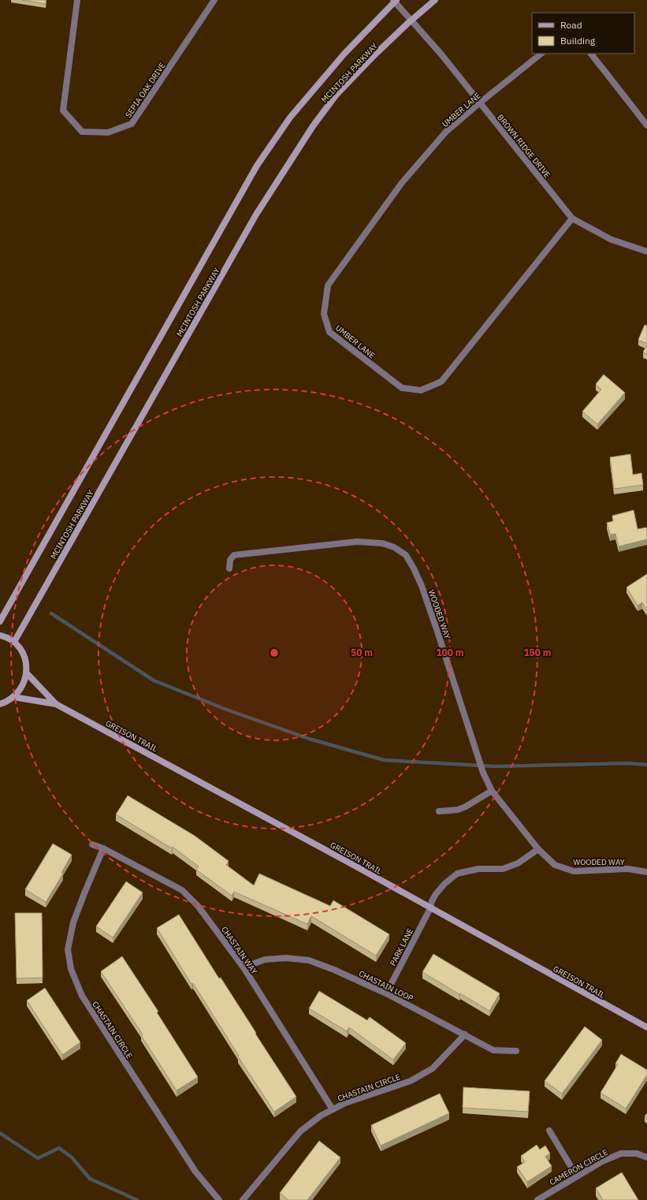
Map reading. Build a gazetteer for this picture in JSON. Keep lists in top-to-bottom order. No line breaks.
{"streets":{"street":["MCINTOSH PARKWAY","SEPIA OAK DRIVE","UMBER LANE","BROWN RIDGE DRIVE","WOODED WAY","GREISON TRAIL","PARK LANE","CHASTAIN WAY","CHASTAIN LOOP","CHASTAIN CIRCLE","CAMERON CIRCLE"]},"crossings":[["MCINTOSH PARKWAY","BROWN RIDGE DRIVE"],["UMBER LANE","BROWN RIDGE DRIVE"],["GREISON TRAIL","PARK LANE"],["PARK LANE","CHASTAIN LOOP"],["CHASTAIN WAY","CHASTAIN LOOP"],["CHASTAIN WAY","CHASTAIN CIRCLE"],["CHASTAIN LOOP","CHASTAIN CIRCLE"]],"legend":["Road","Building"],"rings":["50 m","100 m","150 m"]}
